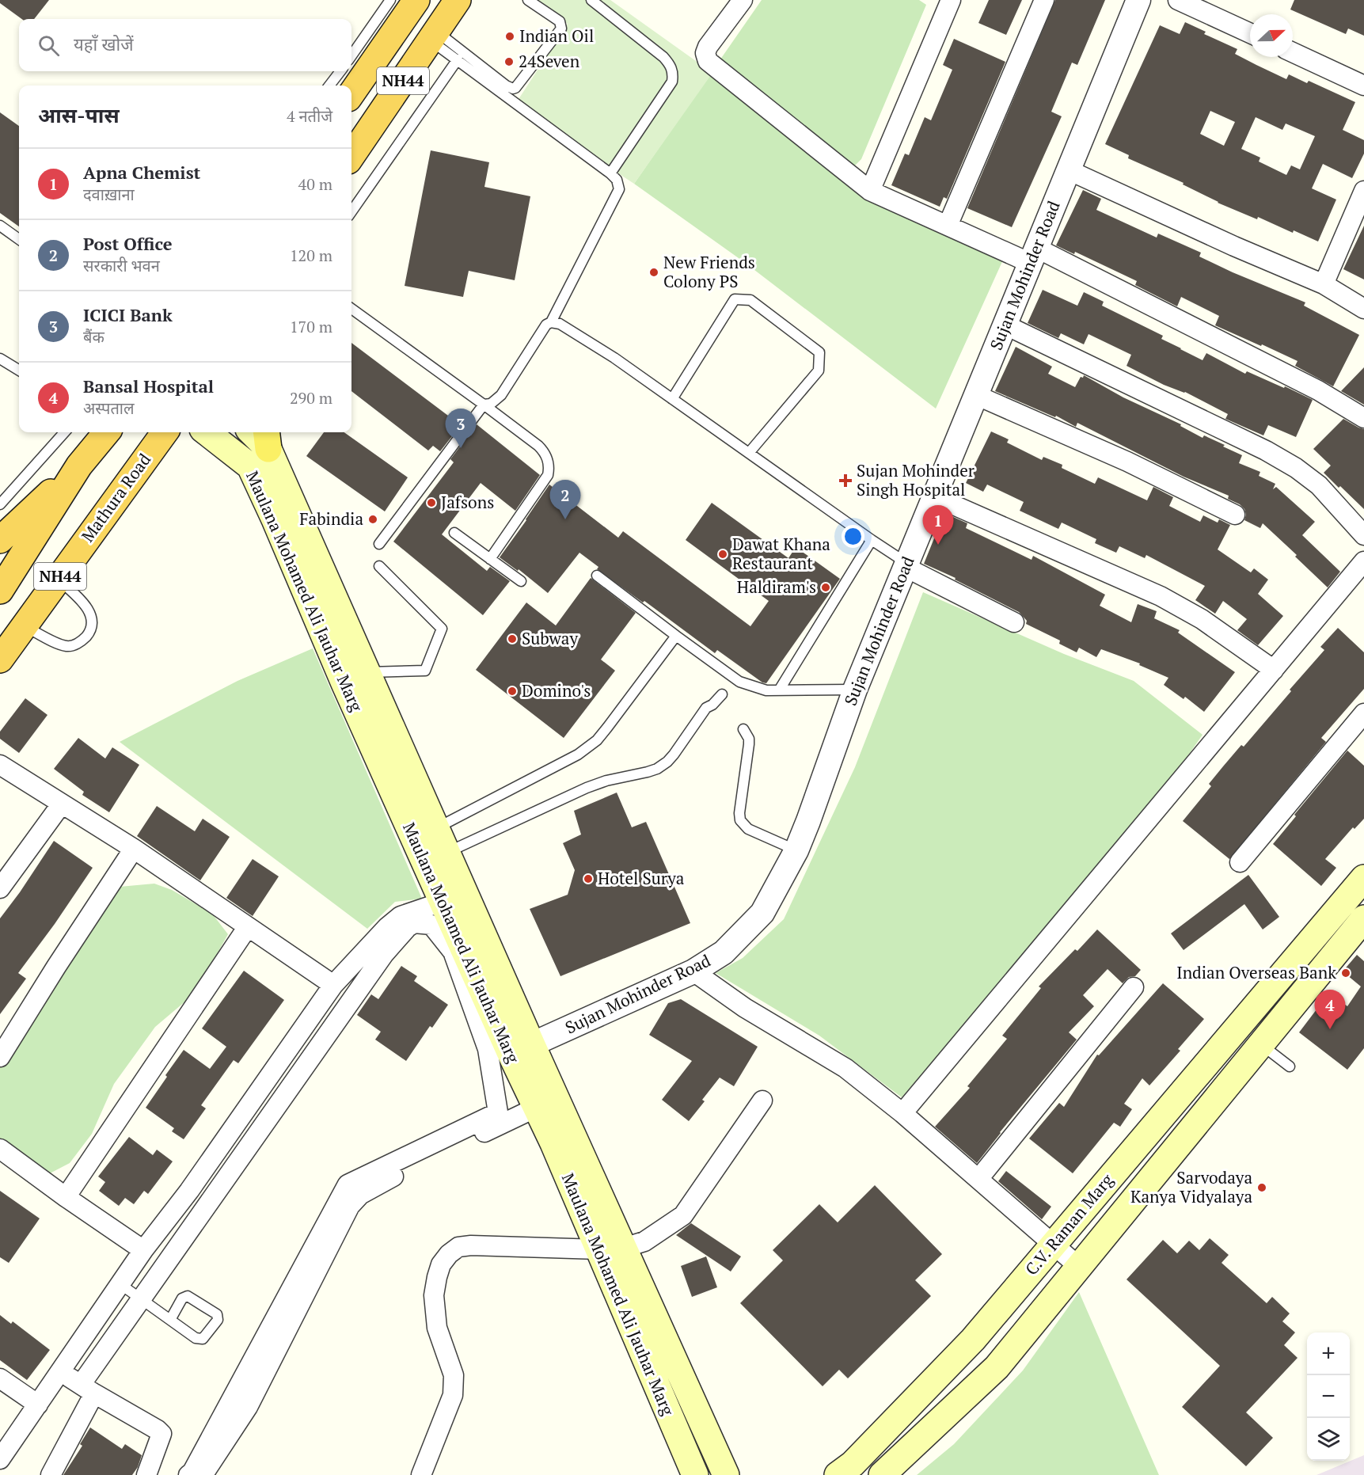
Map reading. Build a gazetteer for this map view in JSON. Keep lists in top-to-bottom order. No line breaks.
{"streets":{"highway":["NH44","Mathura Road"],"main road":["Maulana Mohamed Ali Jauhar Marg","C.V. Raman Marg"],"street":["Sujan Mohinder Road"]},"crossings":[["Sujan Mohinder Road","Maulana Mohamed Ali Jauhar Marg"]],"places":{"other":["Indian Oil","24Seven","New Friends Colony PS","Jafsons","Fabindia","Dawat Khana Restaurant","Haldiram's","Subway","Domino's","Hotel Surya","Indian Overseas Bank","Sarvodaya Kanya Vidyalaya"],"health":["Sujan Mohinder Singh Hospital"]},"north":"right","page":{"search":"यहाँ खोजें","heading":["आस-पास","4 नतीजे"],"list":[{"mark":"1","name":"Apna Chemist","note":"दवाख़ाना","value":"40 m"},{"mark":"2","name":"Post Office","note":"सरकारी भवन","value":"120 m"},{"mark":"3","name":"ICICI Bank","note":"बैंक","value":"170 m"},{"mark":"4","name":"Bansal Hospital","note":"अस्पताल","value":"290 m"}],"pins":["3","2","1","4"],"map_buttons":["+","−"]}}
